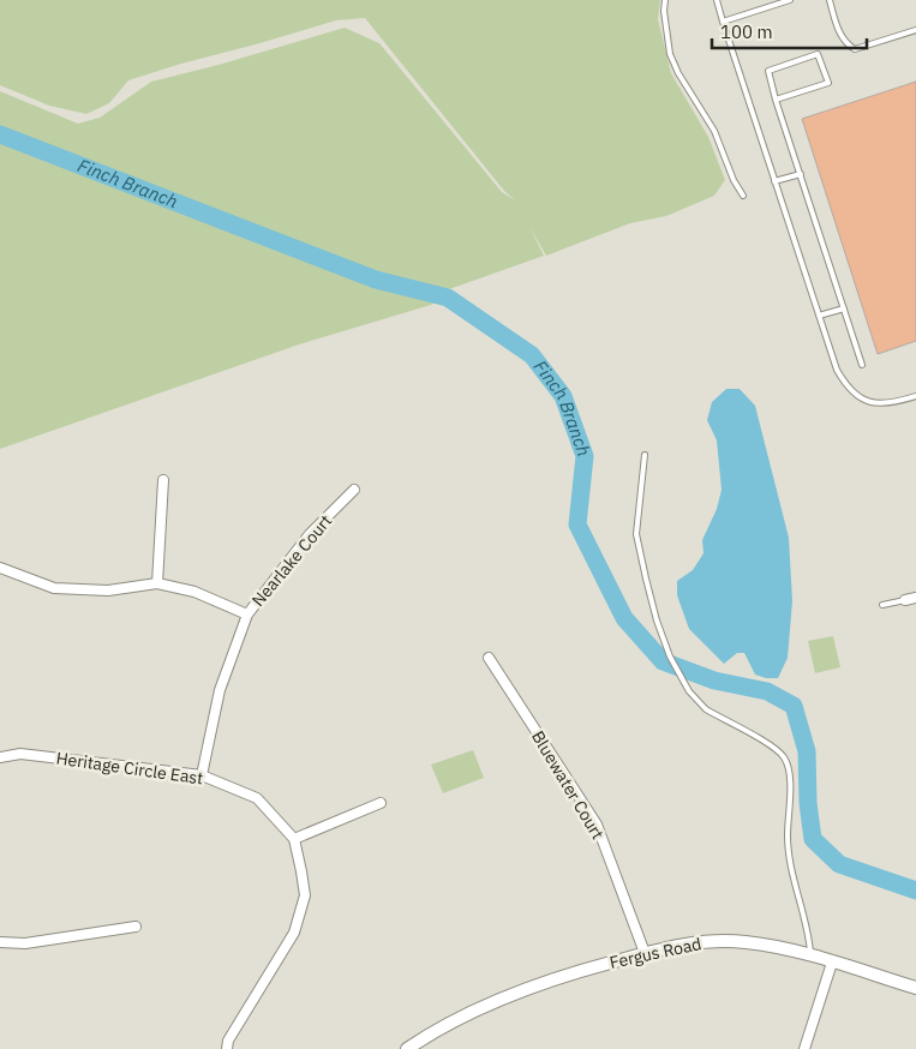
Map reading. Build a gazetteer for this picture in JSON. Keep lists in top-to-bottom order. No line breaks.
{"streets":{"street":["Nearlake Court","Heritage Circle East","Bluewater Court","Fergus Road"]},"crossings":[["Nearlake Court","Heritage Circle East"],["Bluewater Court","Fergus Road"]],"water":["Finch Branch"],"scale_bar":"100 m"}
